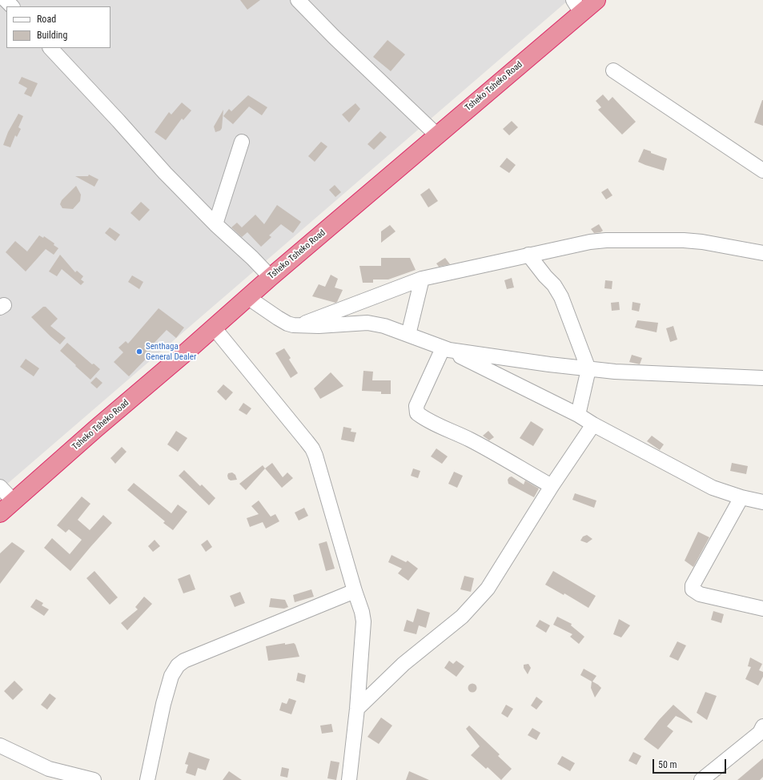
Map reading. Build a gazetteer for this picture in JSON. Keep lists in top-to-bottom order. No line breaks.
{"streets":{"highway":["Tsheko Tsheko Road"]},"places":["Senthaga General Dealer"],"legend":["Road","Building"],"scale_bar":"50 m"}
